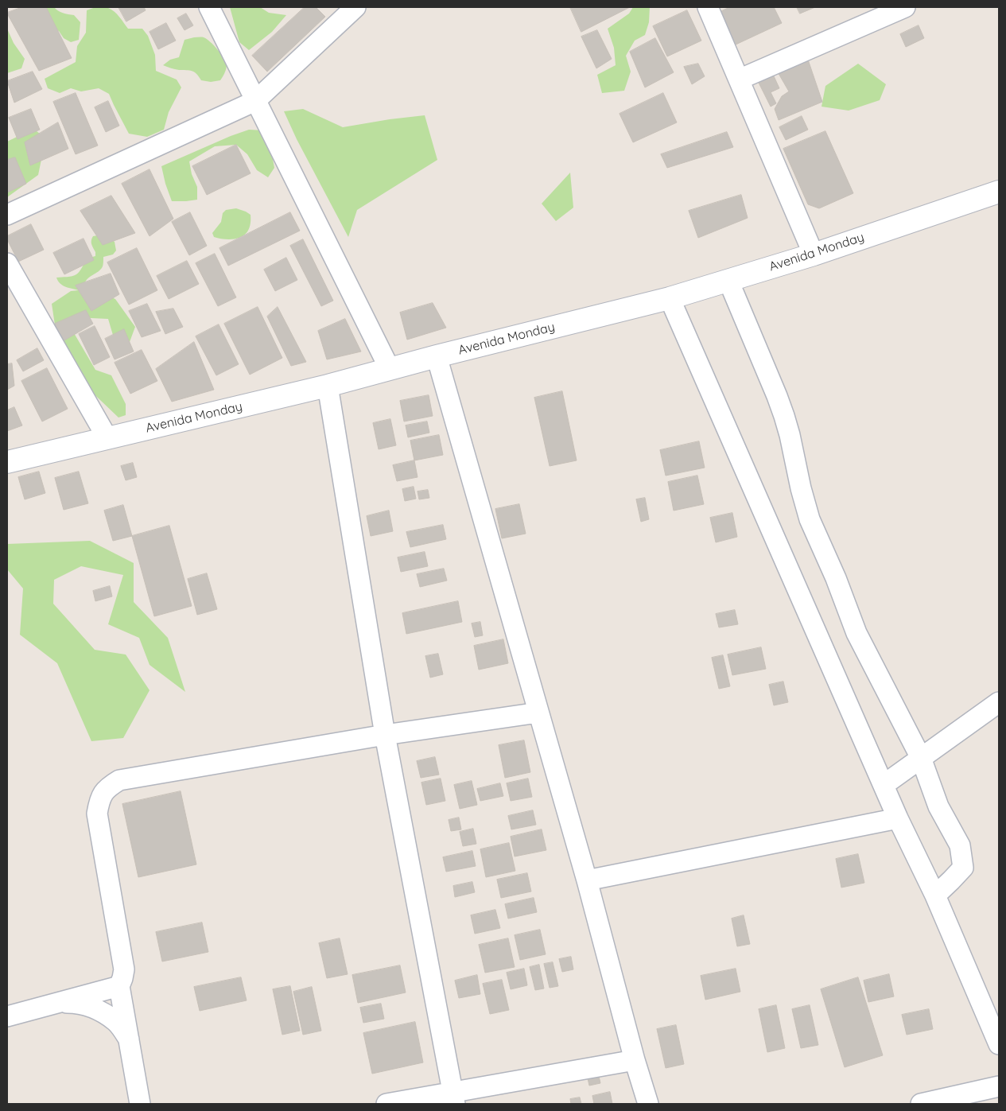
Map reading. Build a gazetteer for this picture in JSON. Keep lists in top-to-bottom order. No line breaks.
{"streets":{"main road":["Avenida Monday"]}}
